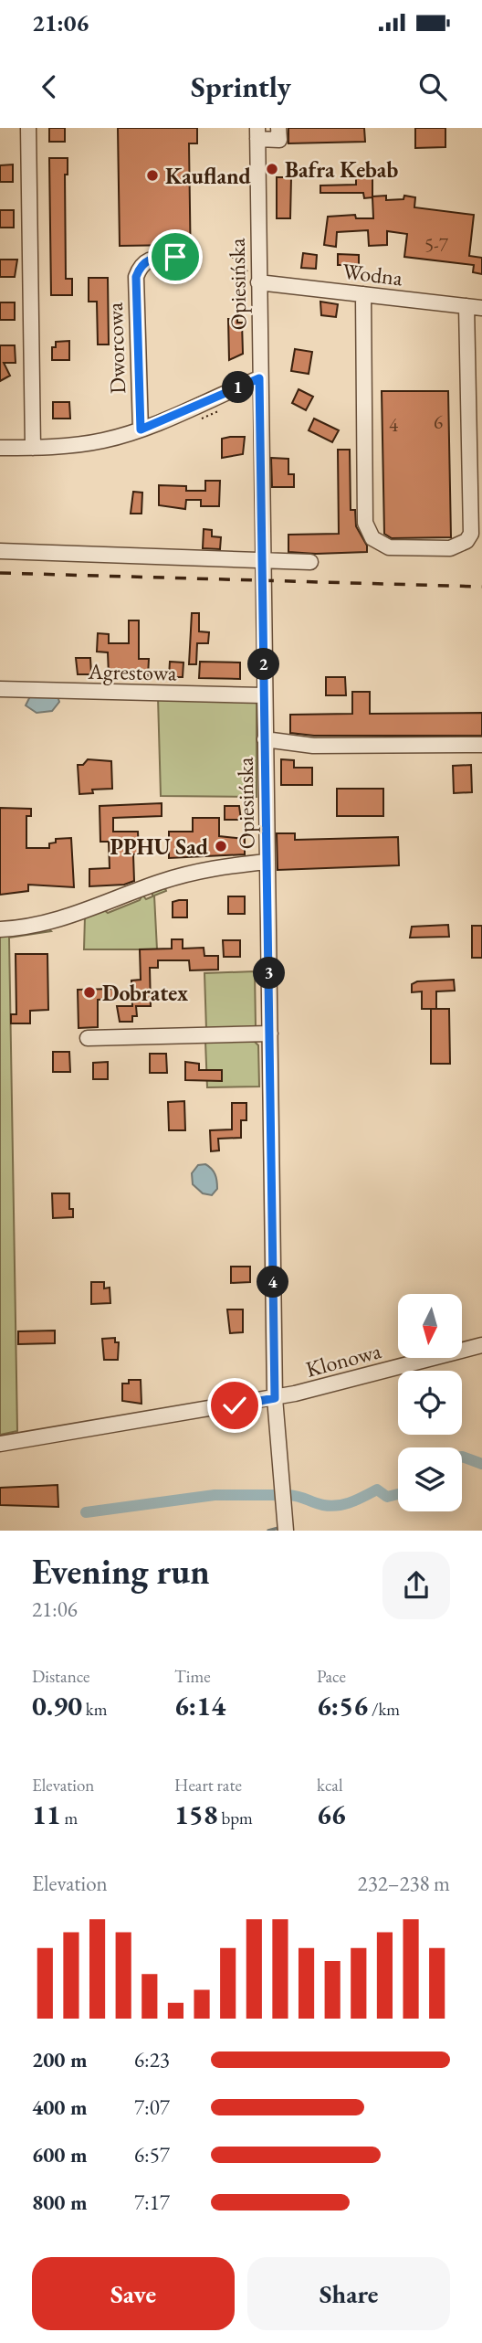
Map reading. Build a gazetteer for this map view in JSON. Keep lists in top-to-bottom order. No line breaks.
{"streets":{"street":["Wodna","Opiesińska","Dworcowa","Agrestowa","Klonowa"]},"crossings":[["Wodna","Opiesińska"],["Opiesińska","Agrestowa"],["Opiesińska","Klonowa"]],"places":["Bafra Kebab","Kaufland","PPHU Sad","Dobratex"],"house_numbers":["5-7","6","4"],"north":"bottom","page":{"status":"21:06","header":"Sprintly","pins":["1","2","3","4"],"heading":["Evening run","21:06"],"stats":[["Distance","0.90 km"],["Time","6:14"],["Pace","6:56 /km"],["Elevation","11 m"],["Heart rate","158 bpm"],["kcal","66"]],"chart":["Elevation","232–238 m"],"list":[{"name":"200 m","note":"6:23"},{"name":"400 m","note":"7:07"},{"name":"600 m","note":"6:57"},{"name":"800 m","note":"7:17"}],"buttons":["Save","Share"]}}
